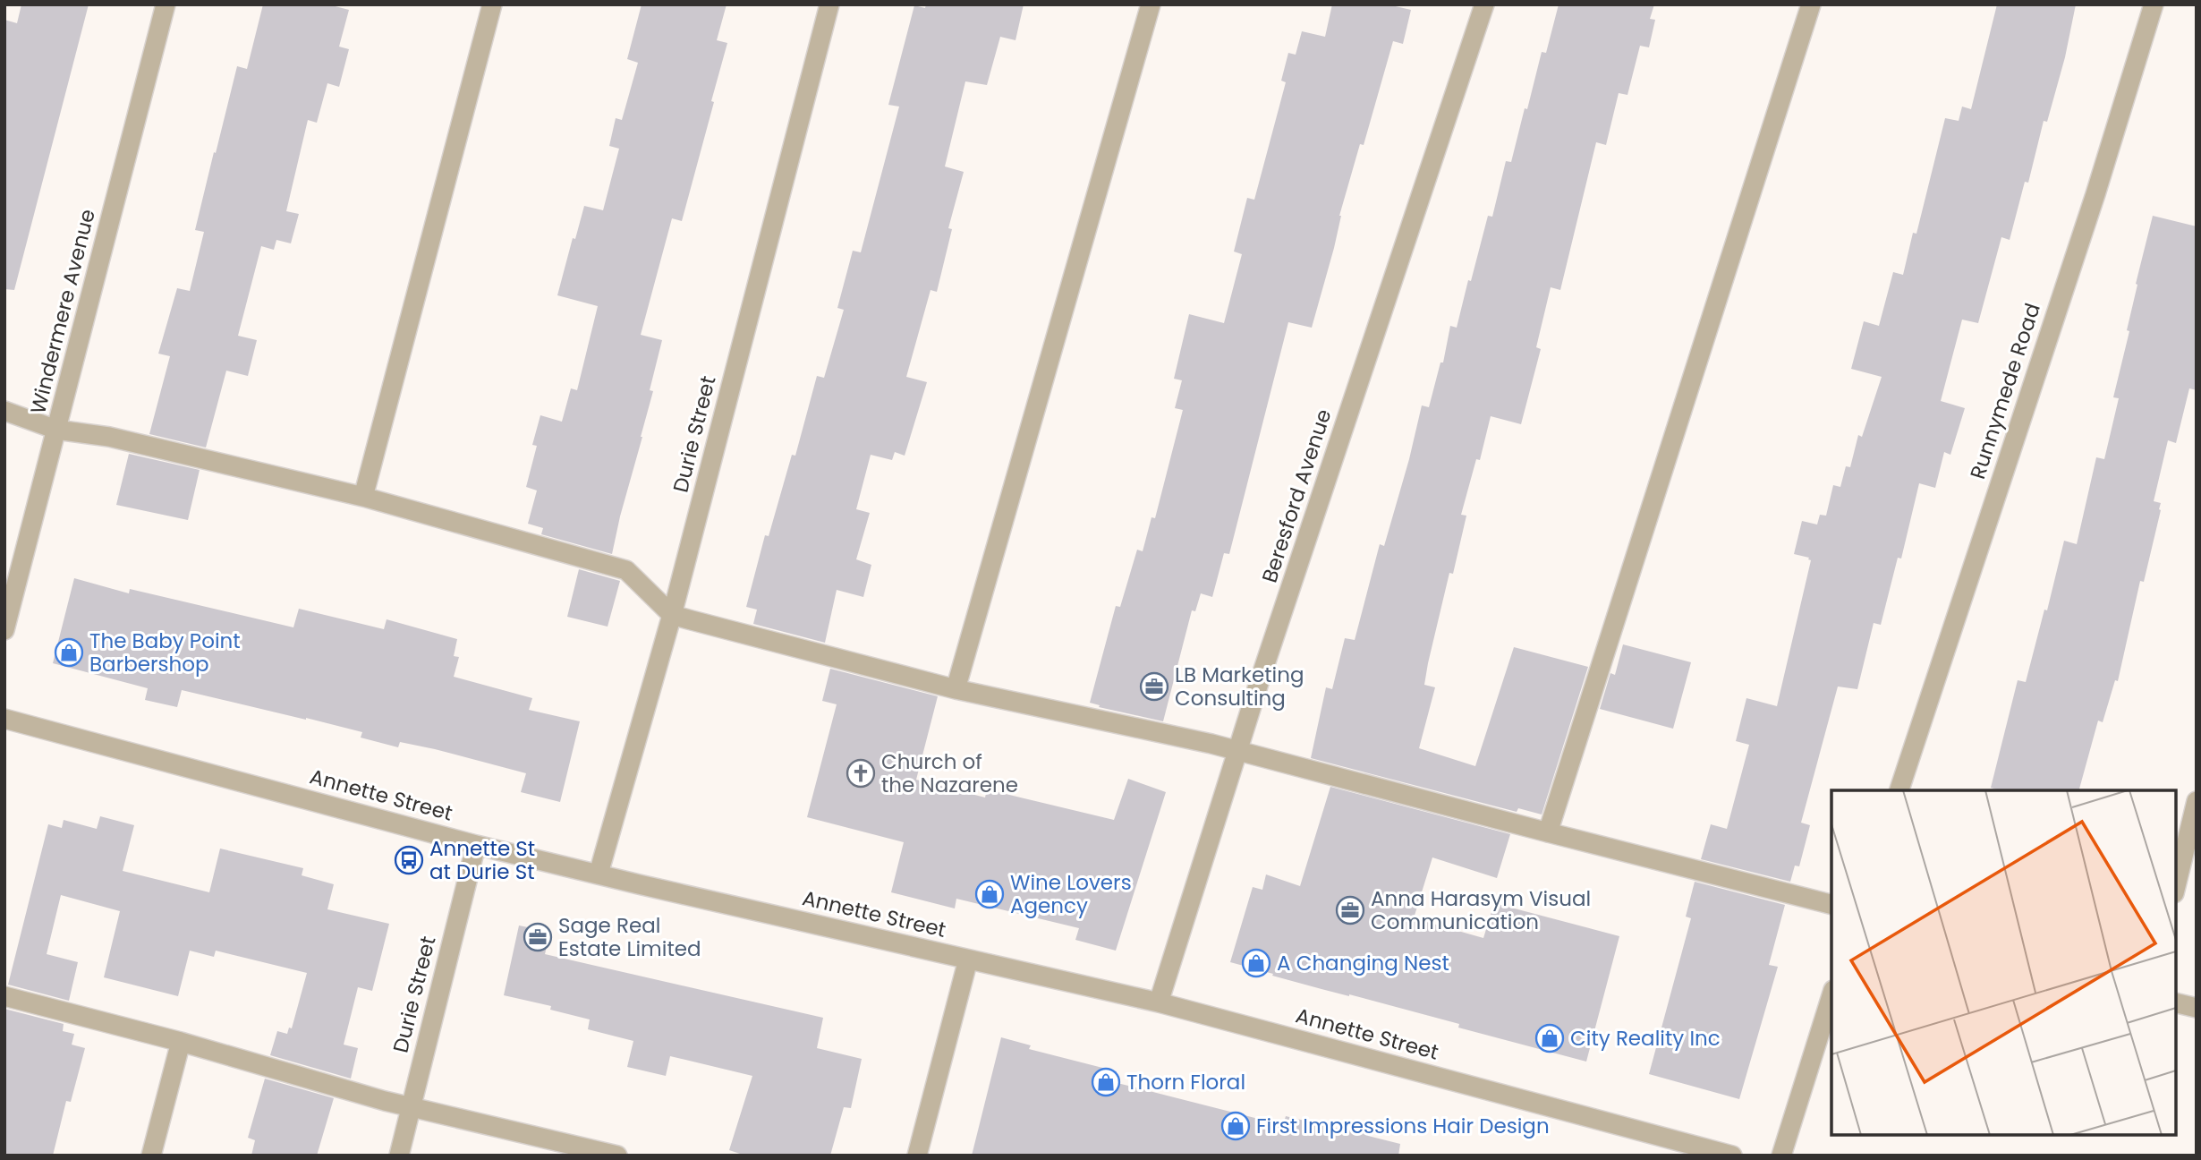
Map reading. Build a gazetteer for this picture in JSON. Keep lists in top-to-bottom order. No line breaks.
{"streets":{"street":["Windermere Avenue","Runnymede Road","Durie Street","Beresford Avenue","Annette Street"]},"crossings":[["Durie Street","Annette Street"],["Beresford Avenue","Annette Street"]],"places":{"shop":["The Baby Point Barbershop","Wine Lovers Agency","A Changing Nest","City Reality Inc","Thorn Floral","First Impressions Hair Design"],"office":["LB Marketing Consulting","Anna Harasym Visual Communication","Sage Real Estate Limited"],"church":["Church of the Nazarene"],"bus stop":["Annette St at Durie St"]}}
